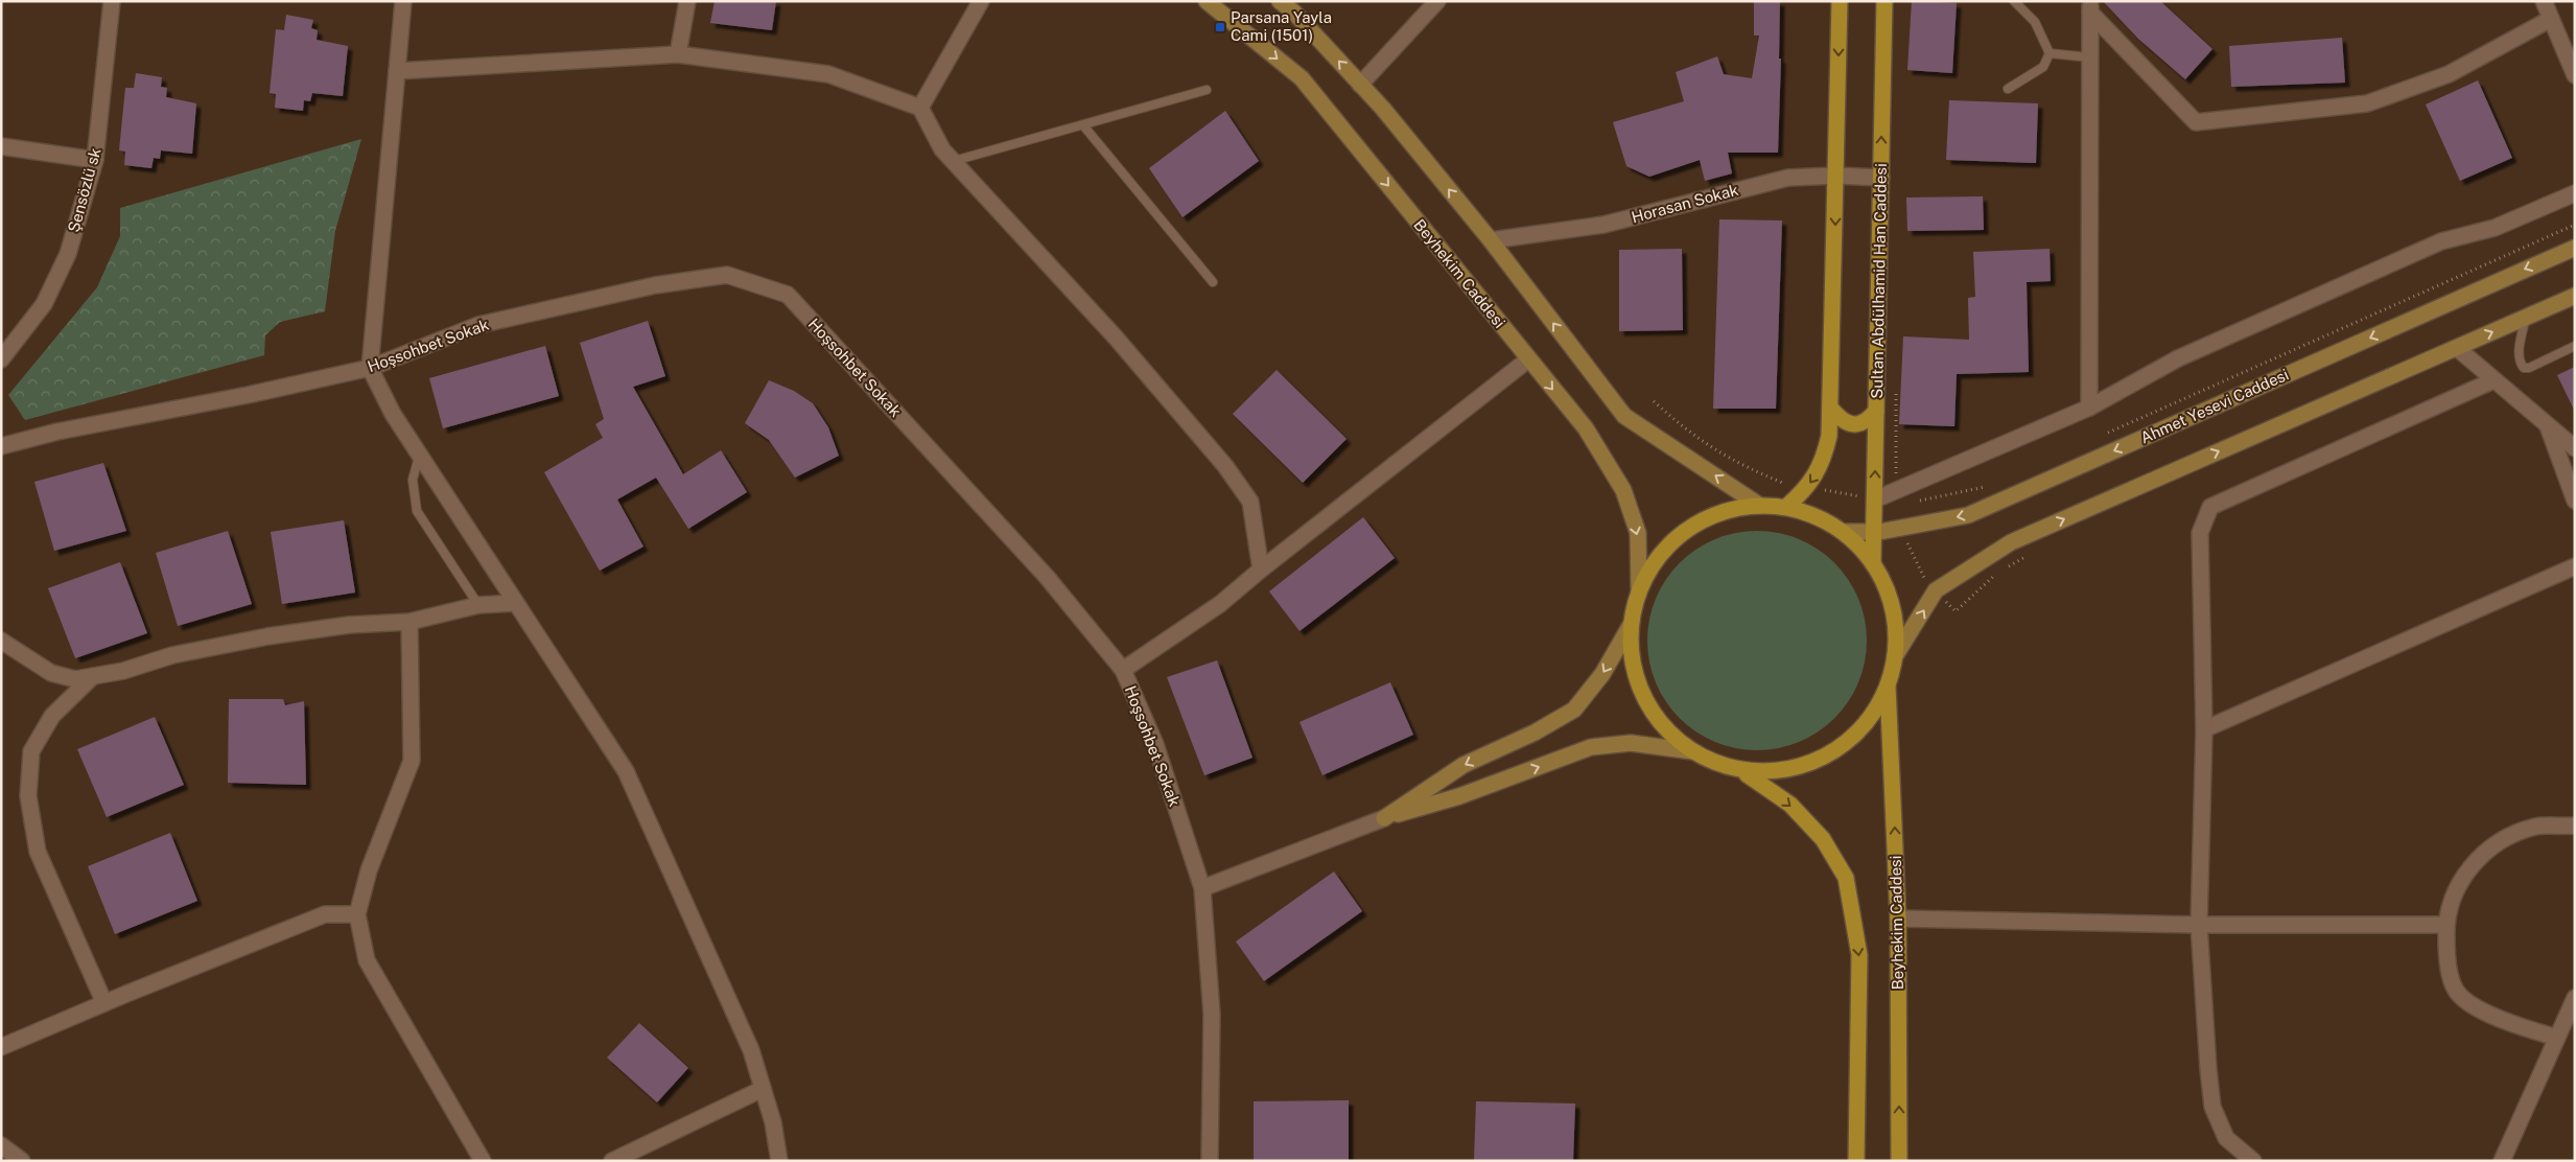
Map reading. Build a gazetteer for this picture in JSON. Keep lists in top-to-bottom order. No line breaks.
{"streets":{"main road":["Beyhekim Caddesi","Sultan Abdülhamid Han Caddesi","Ahmet Yesevi Caddesi"],"street":["Şensözlü sk","Horasan Sokak","Hoşsohbet Sokak"]},"crossings":[["Horasan Sokak","Sultan Abdülhamid Han Caddesi"],["Sultan Abdülhamid Han Caddesi","Ahmet Yesevi Caddesi"]],"places":{"transit":["Parsana Yayla Cami (1501)"]}}
